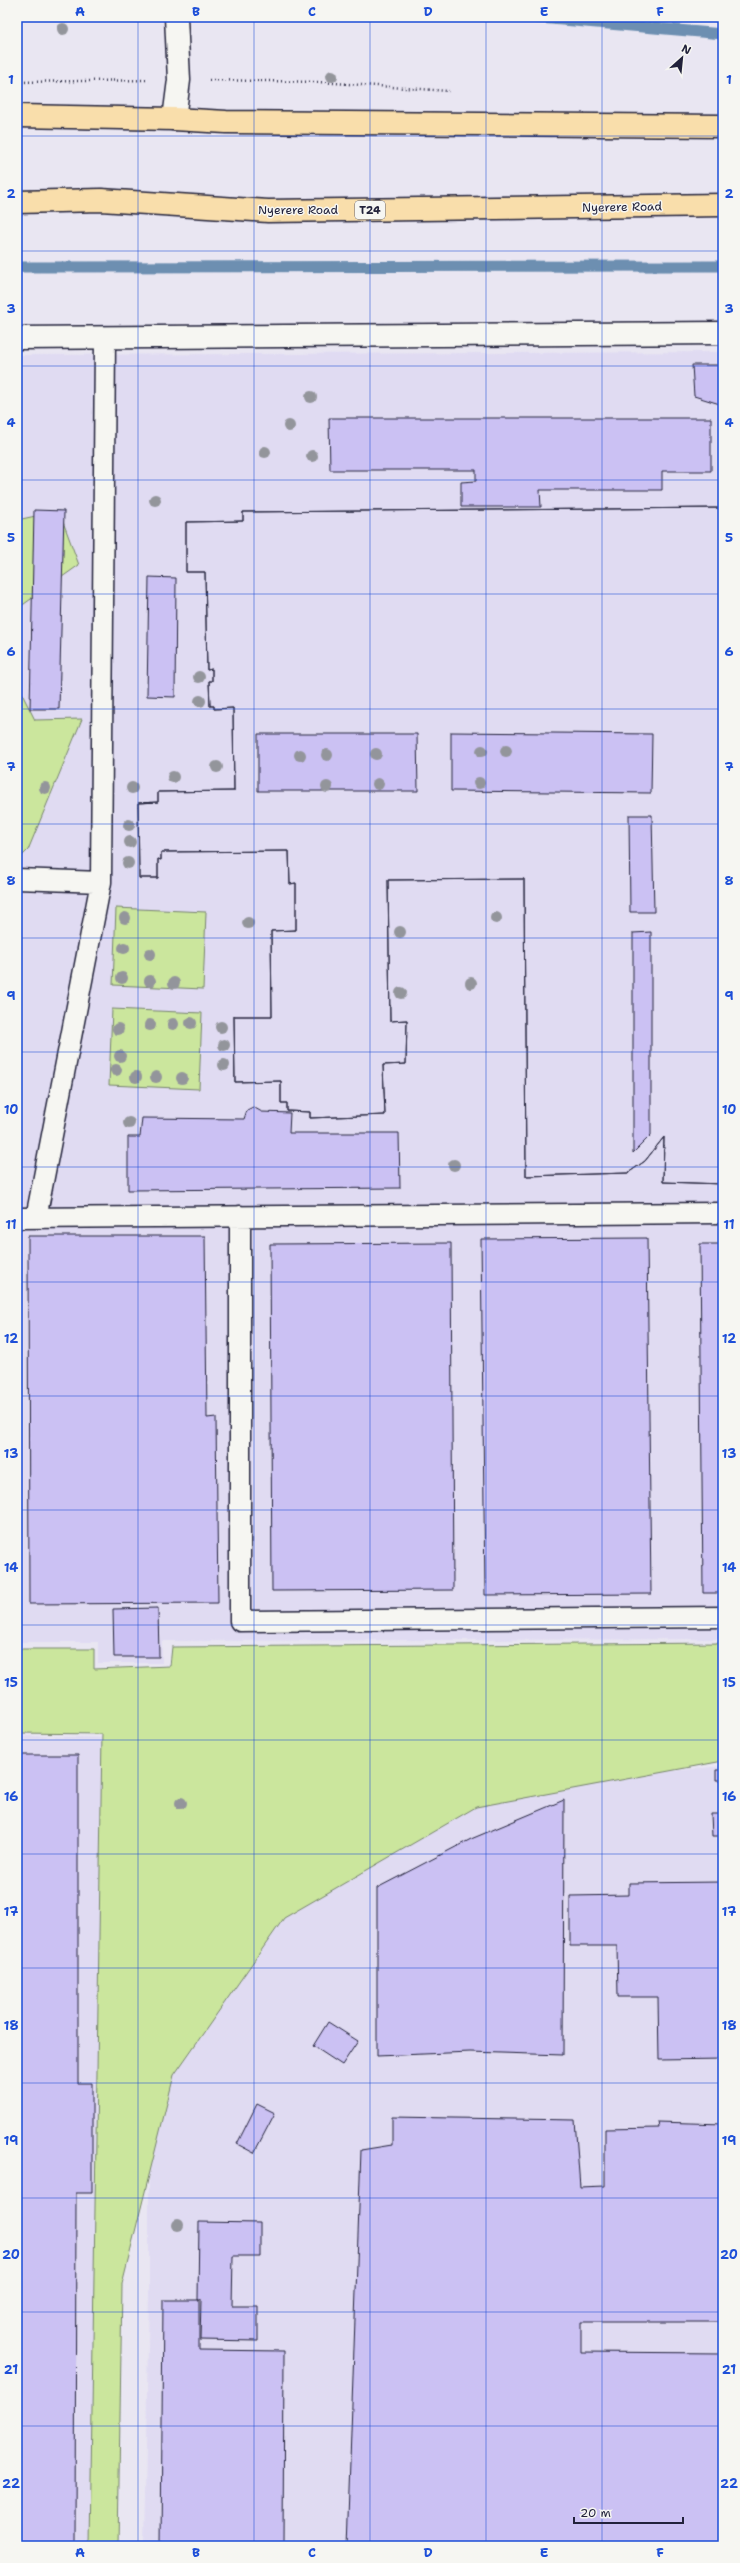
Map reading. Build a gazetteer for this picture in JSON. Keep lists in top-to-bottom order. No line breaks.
{"streets":{"highway":["Nyerere Road","T24"]},"scale_bar":"20 m","north":"top right","grid":{"columns":["A","B","C","D","E","F"],"rows":["1","2","3","4","5","6","7","8","9","10","11","12","13","14","15","16","17","18","19","20","21","22"]}}
